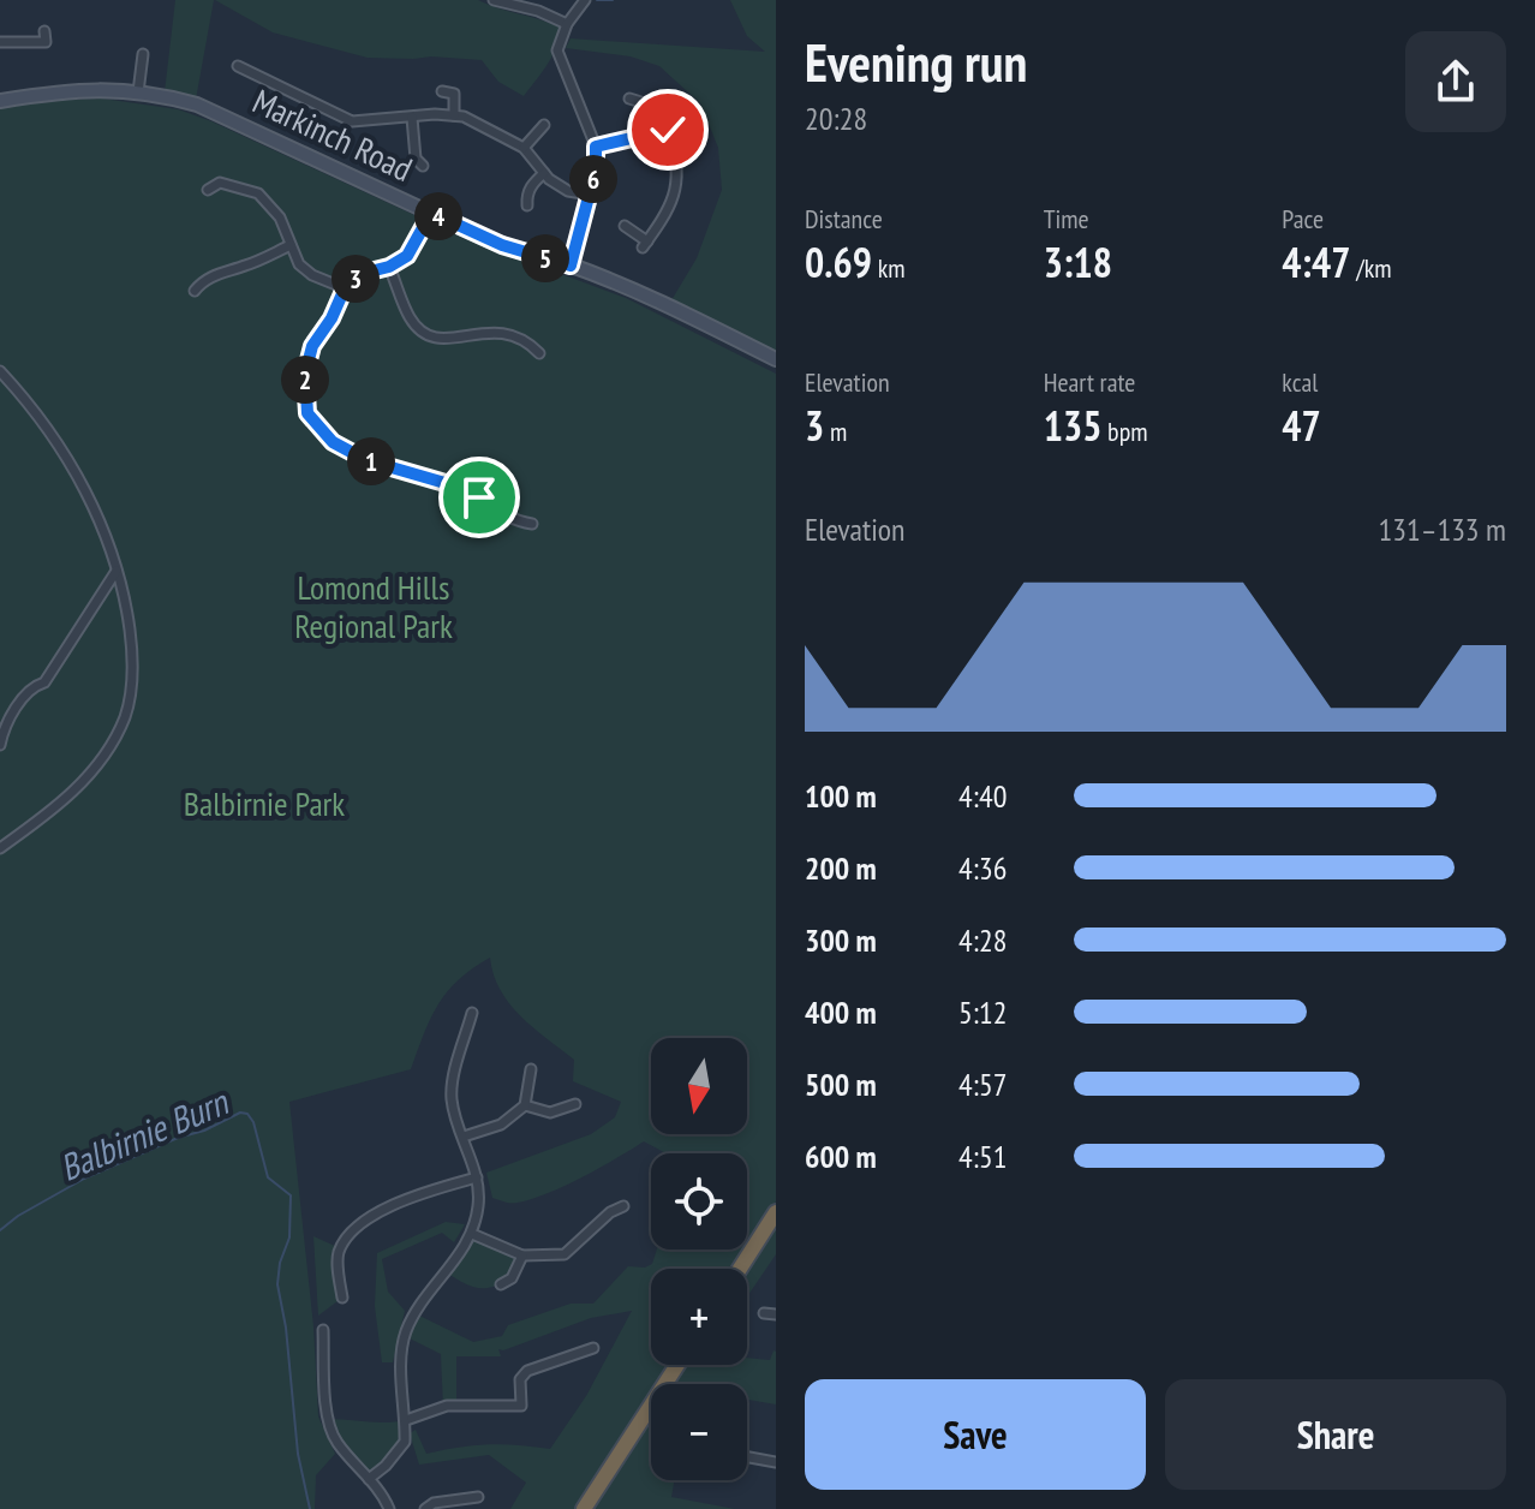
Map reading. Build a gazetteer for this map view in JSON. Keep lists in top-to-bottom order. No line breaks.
{"streets":{"main road":["Markinch Road"]},"water":["Balbirnie Burn"],"parks":["Lomond Hills Regional Park","Balbirnie Park"],"north":"bottom","page":{"heading":["Evening run","20:28"],"pins":["6","4","5","3","2","1"],"stats":[["Distance","0.69 km"],["Time","3:18"],["Pace","4:47 /km"],["Elevation","3 m"],["Heart rate","135 bpm"],["kcal","47"]],"chart":["Elevation","131–133 m"],"list":[{"name":"100 m","note":"4:40"},{"name":"200 m","note":"4:36"},{"name":"300 m","note":"4:28"},{"name":"400 m","note":"5:12"},{"name":"500 m","note":"4:57"},{"name":"600 m","note":"4:51"}],"map_buttons":["+","−"],"buttons":["Save","Share"]}}
